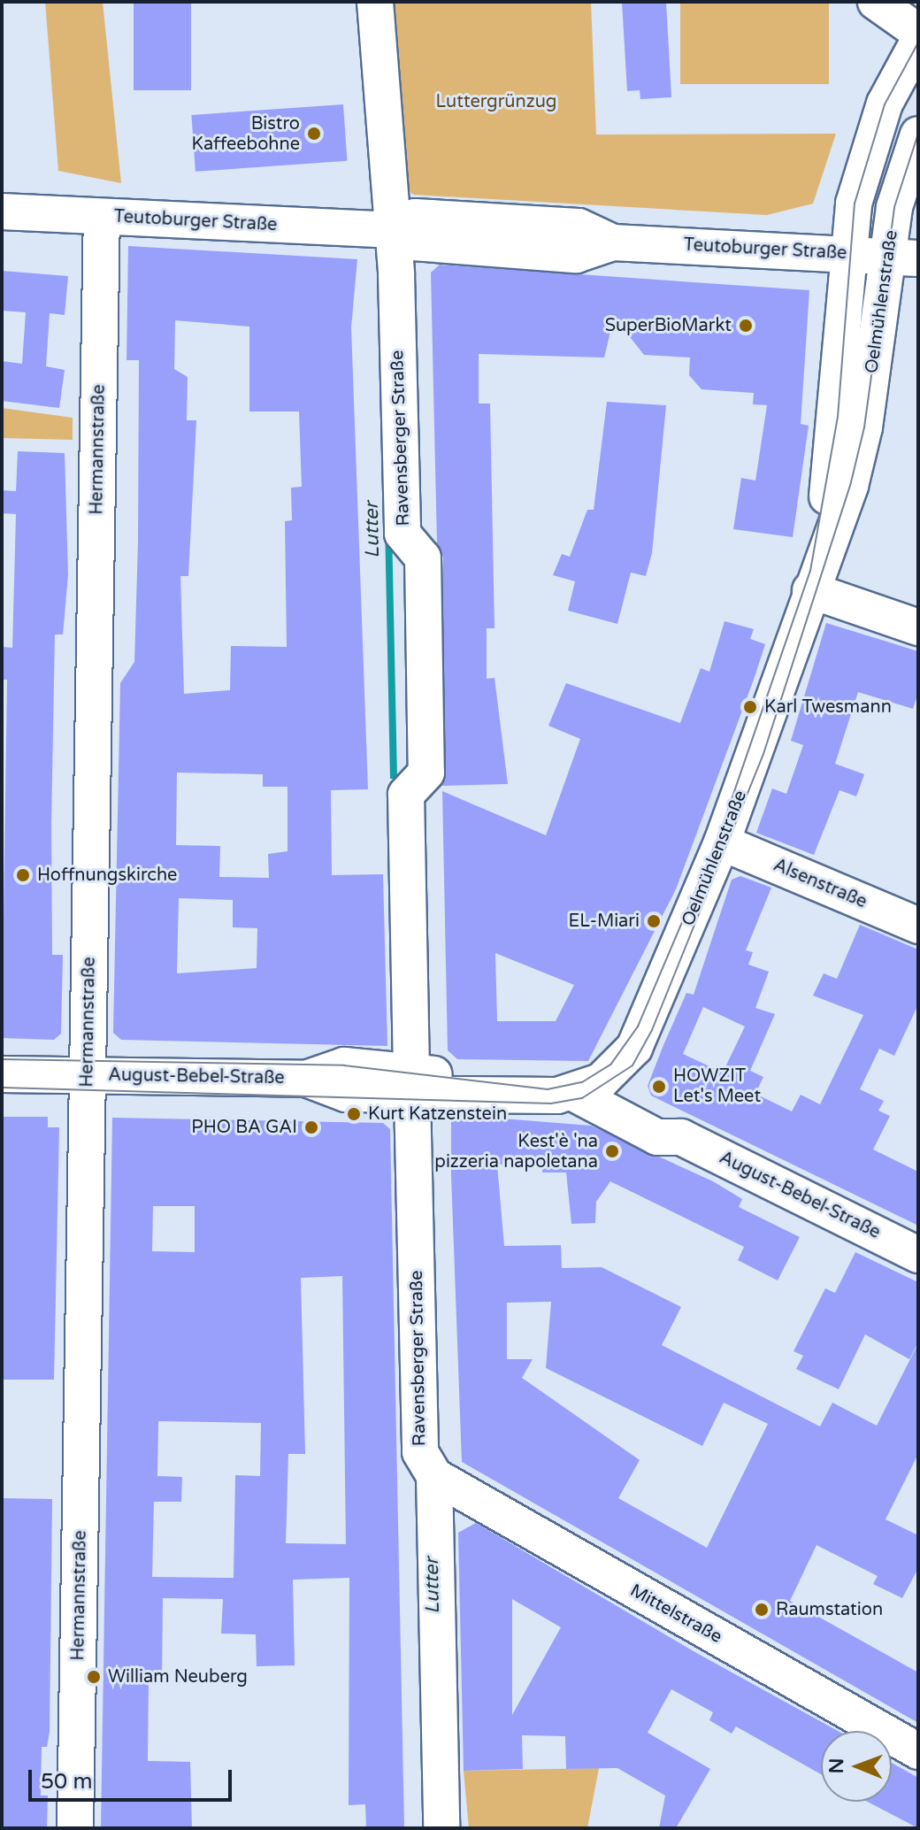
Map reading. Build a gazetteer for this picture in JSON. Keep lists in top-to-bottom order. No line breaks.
{"streets":{"street":["Teutoburger Straße","Oelmühlenstraße","Ravensberger Straße","Hermannstraße","Alsenstraße","August-Bebel-Straße","Mittelstraße"]},"crossings":[["Teutoburger Straße","Oelmühlenstraße"],["Teutoburger Straße","Ravensberger Straße"],["Teutoburger Straße","Hermannstraße"],["Oelmühlenstraße","Alsenstraße"],["Oelmühlenstraße","August-Bebel-Straße"],["Ravensberger Straße","August-Bebel-Straße"],["Ravensberger Straße","Mittelstraße"],["Hermannstraße","August-Bebel-Straße"]],"water":["Lutter"],"parks":["Luttergrünzug"],"places":["Bistro Kaffeebohne","SuperBioMarkt","Karl Twesmann","Hoffnungskirche","EL-Miari","HOWZIT Let's Meet","Kurt Katzenstein","PHO BA GAI","Kest'è 'na pizzeria napoletana","Raumstation","William Neuberg"],"scale_bar":"50 m","north":"left"}
